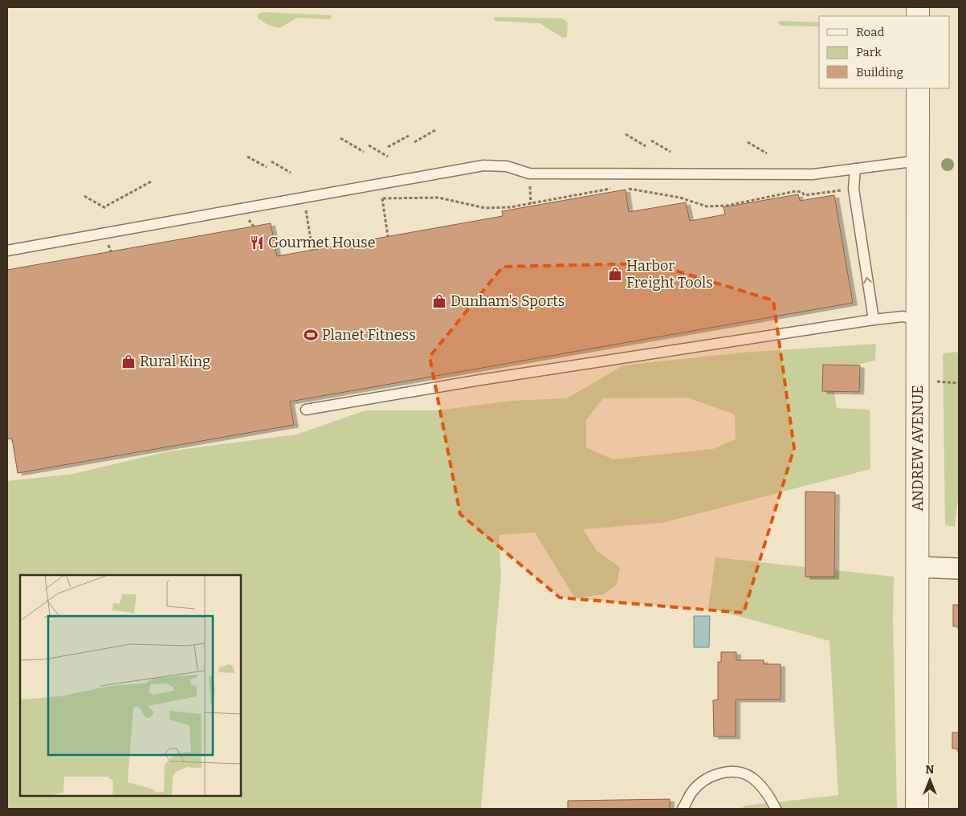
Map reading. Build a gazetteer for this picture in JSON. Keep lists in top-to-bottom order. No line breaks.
{"streets":{"street":["ANDREW AVENUE"]},"places":{"restaurant":["Gourmet House"],"shop":["Harbor Freight Tools","Dunham's Sports","Rural King"],"sports":["Planet Fitness"]},"legend":["Road","Park","Building"],"north":"top"}
